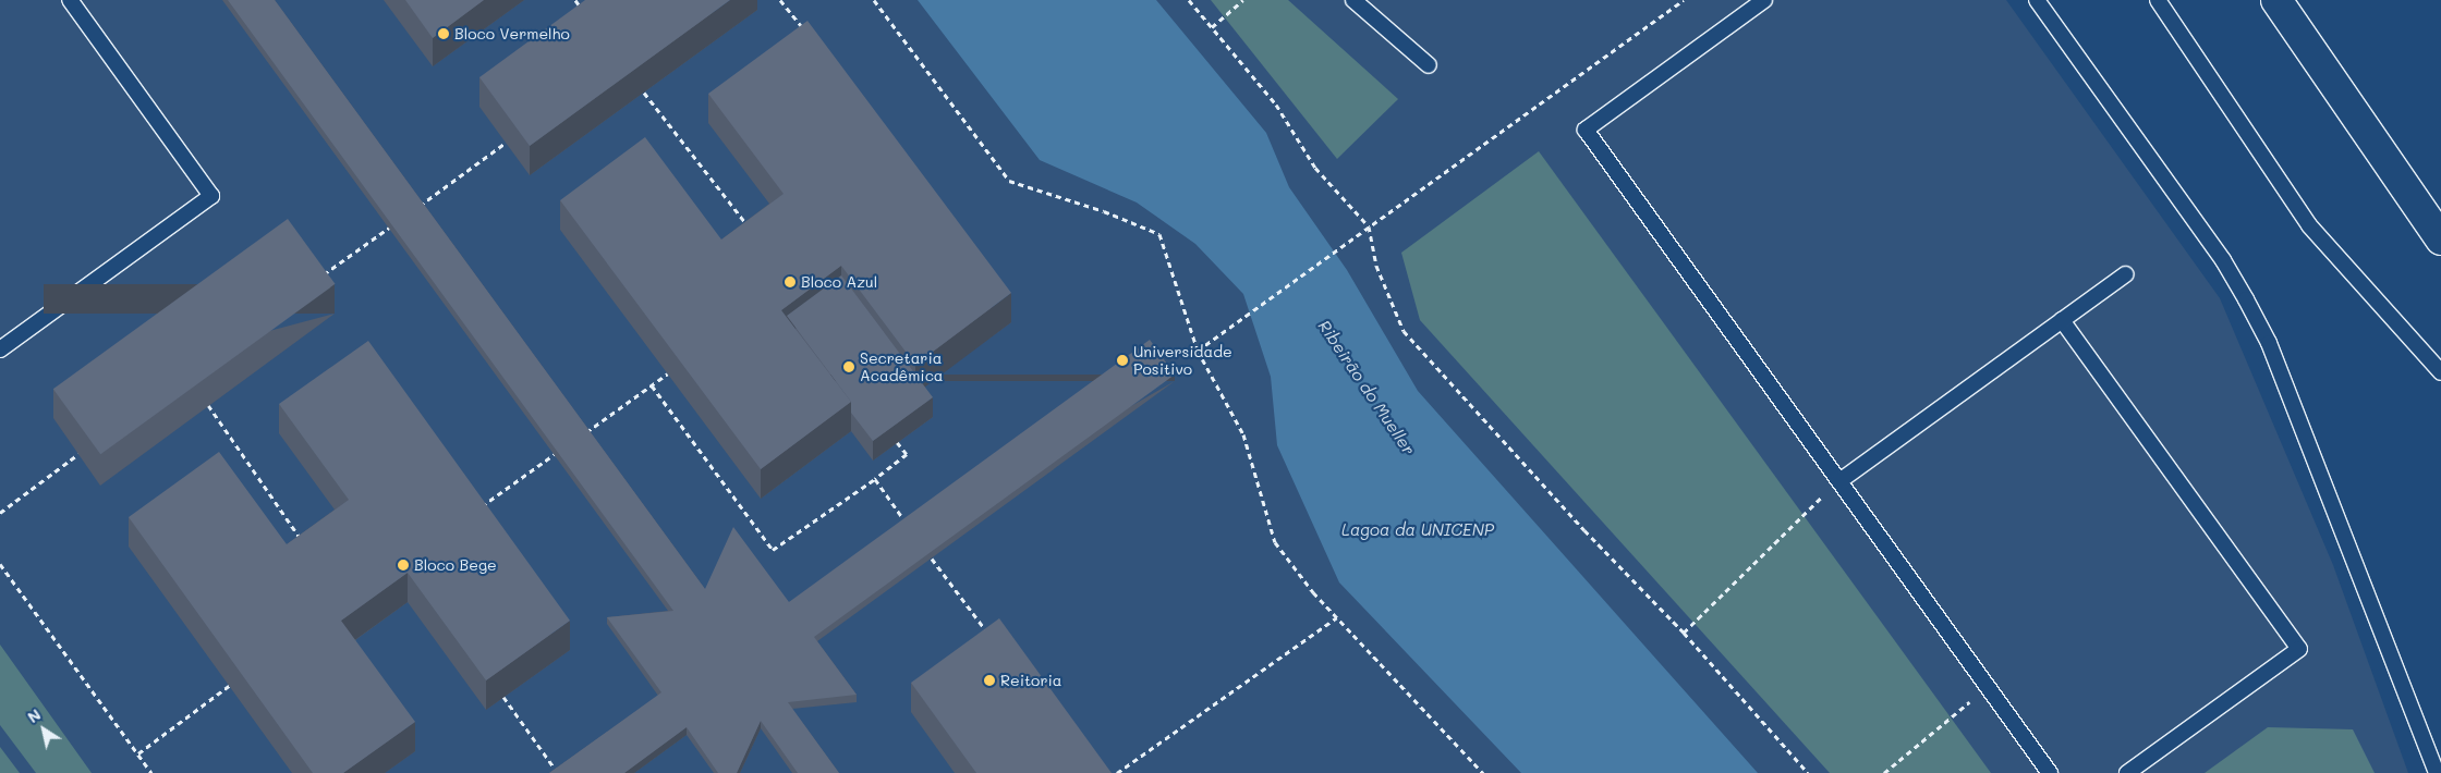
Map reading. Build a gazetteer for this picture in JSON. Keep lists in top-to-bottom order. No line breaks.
{"water":["Ribeirão do Mueller","Lagoa da UNICENP"],"places":["Bloco Vermelho","Bloco Azul","Universidade Positivo","Secretaria Acadêmica","Bloco Bege","Reitoria"],"north":"top left"}
